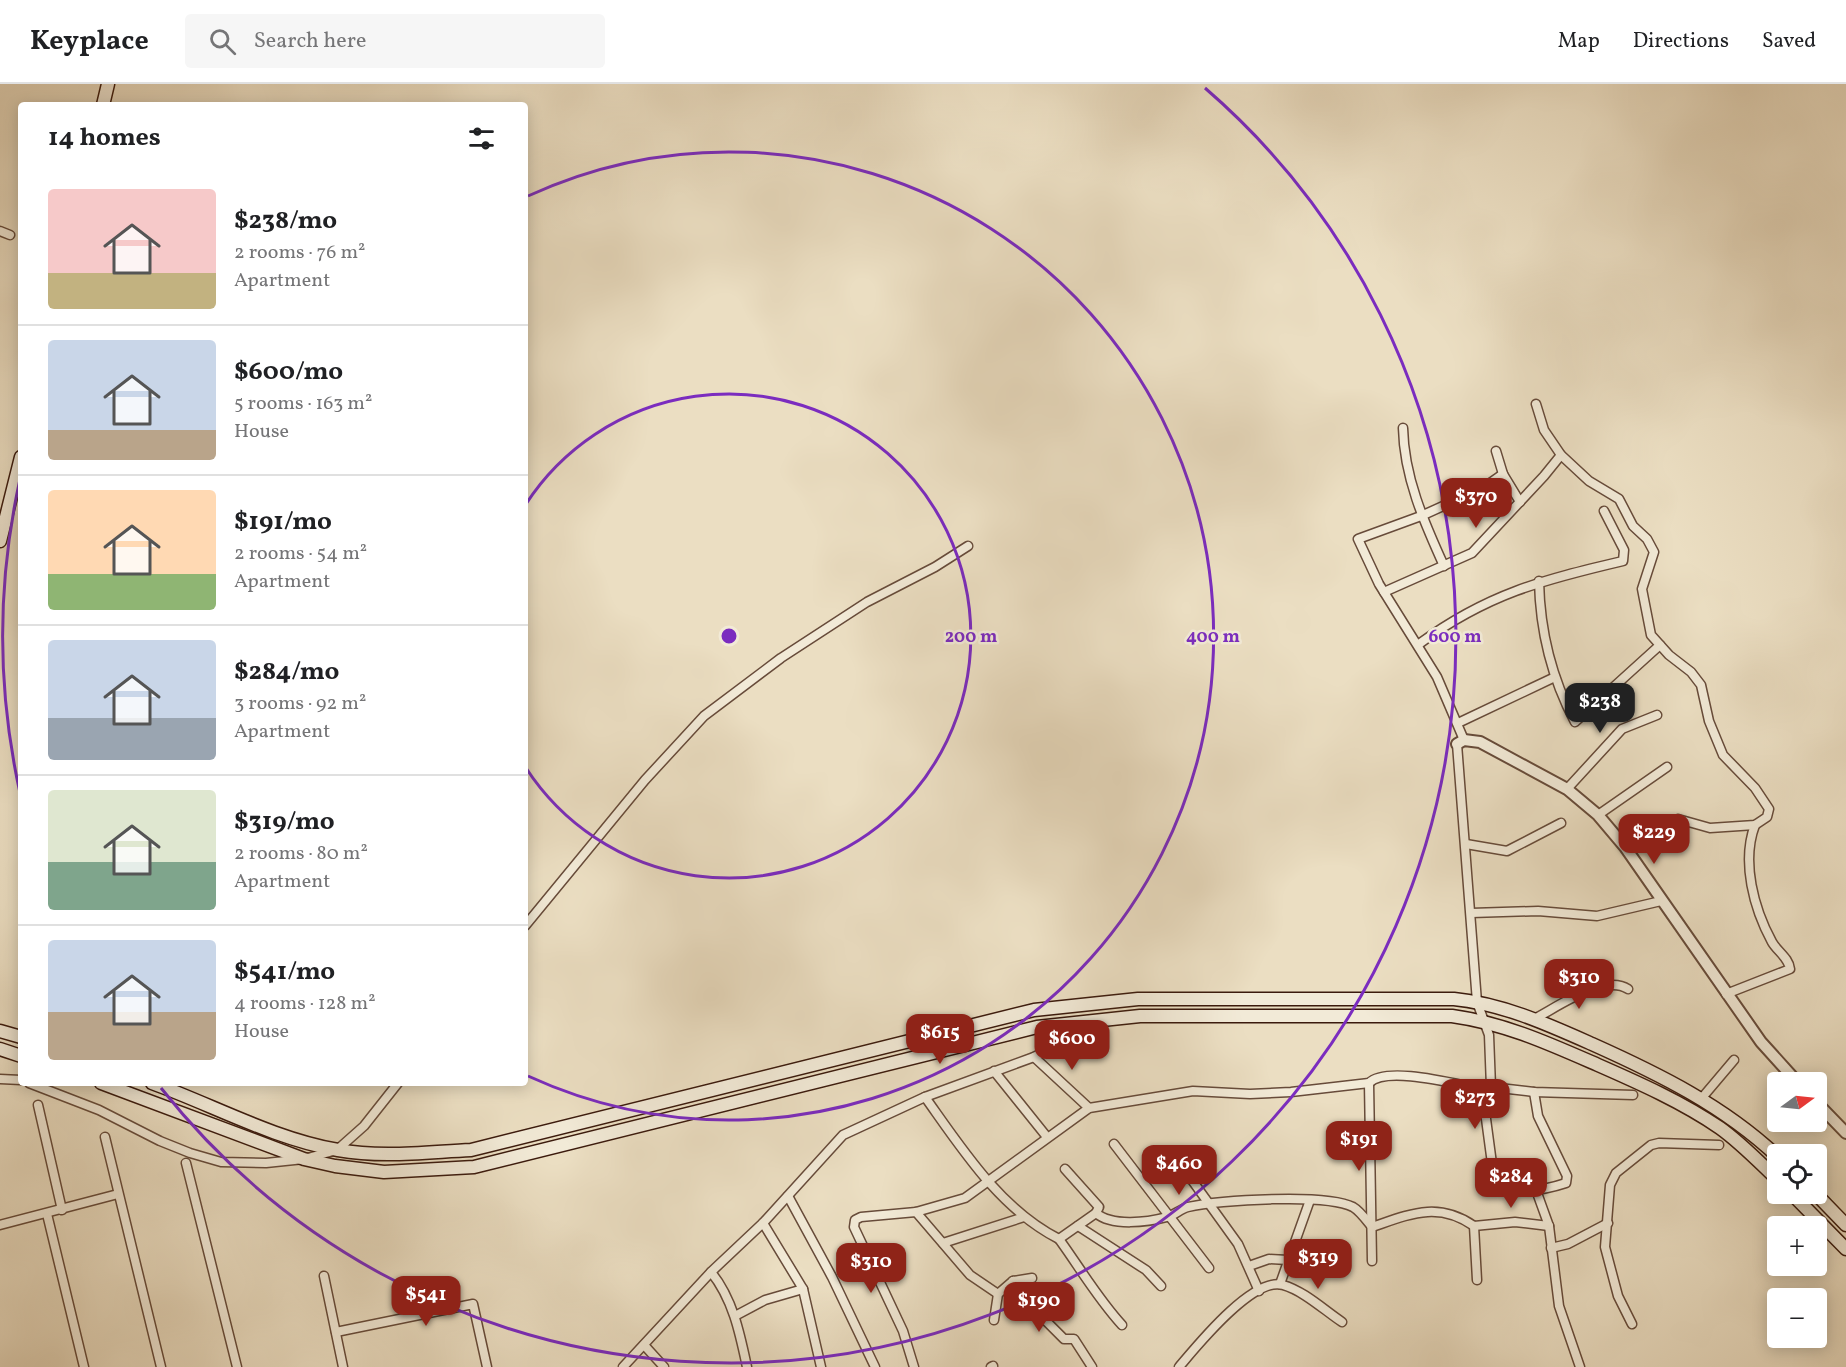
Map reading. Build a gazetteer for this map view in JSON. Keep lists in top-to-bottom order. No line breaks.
{"north":"right","page":{"header":"Keyplace","search":"Search here","nav":["Map","Directions","Saved"],"heading":"14 homes","list":[{"name":"$238/mo","note":"2 rooms · 76 m² · Apartment"},{"name":"$600/mo","note":"5 rooms · 163 m² · House"},{"name":"$191/mo","note":"2 rooms · 54 m² · Apartment"},{"name":"$284/mo","note":"3 rooms · 92 m² · Apartment"},{"name":"$319/mo","note":"2 rooms · 80 m² · Apartment"},{"name":"$541/mo","note":"4 rooms · 128 m² · House"}],"price":["$370","$238","$229","$310","$615","$600","$273","$191","$460","$284","$319","$310","$541","$190"],"map_buttons":["+","−"]},"rings":["200 m","400 m","600 m"]}
